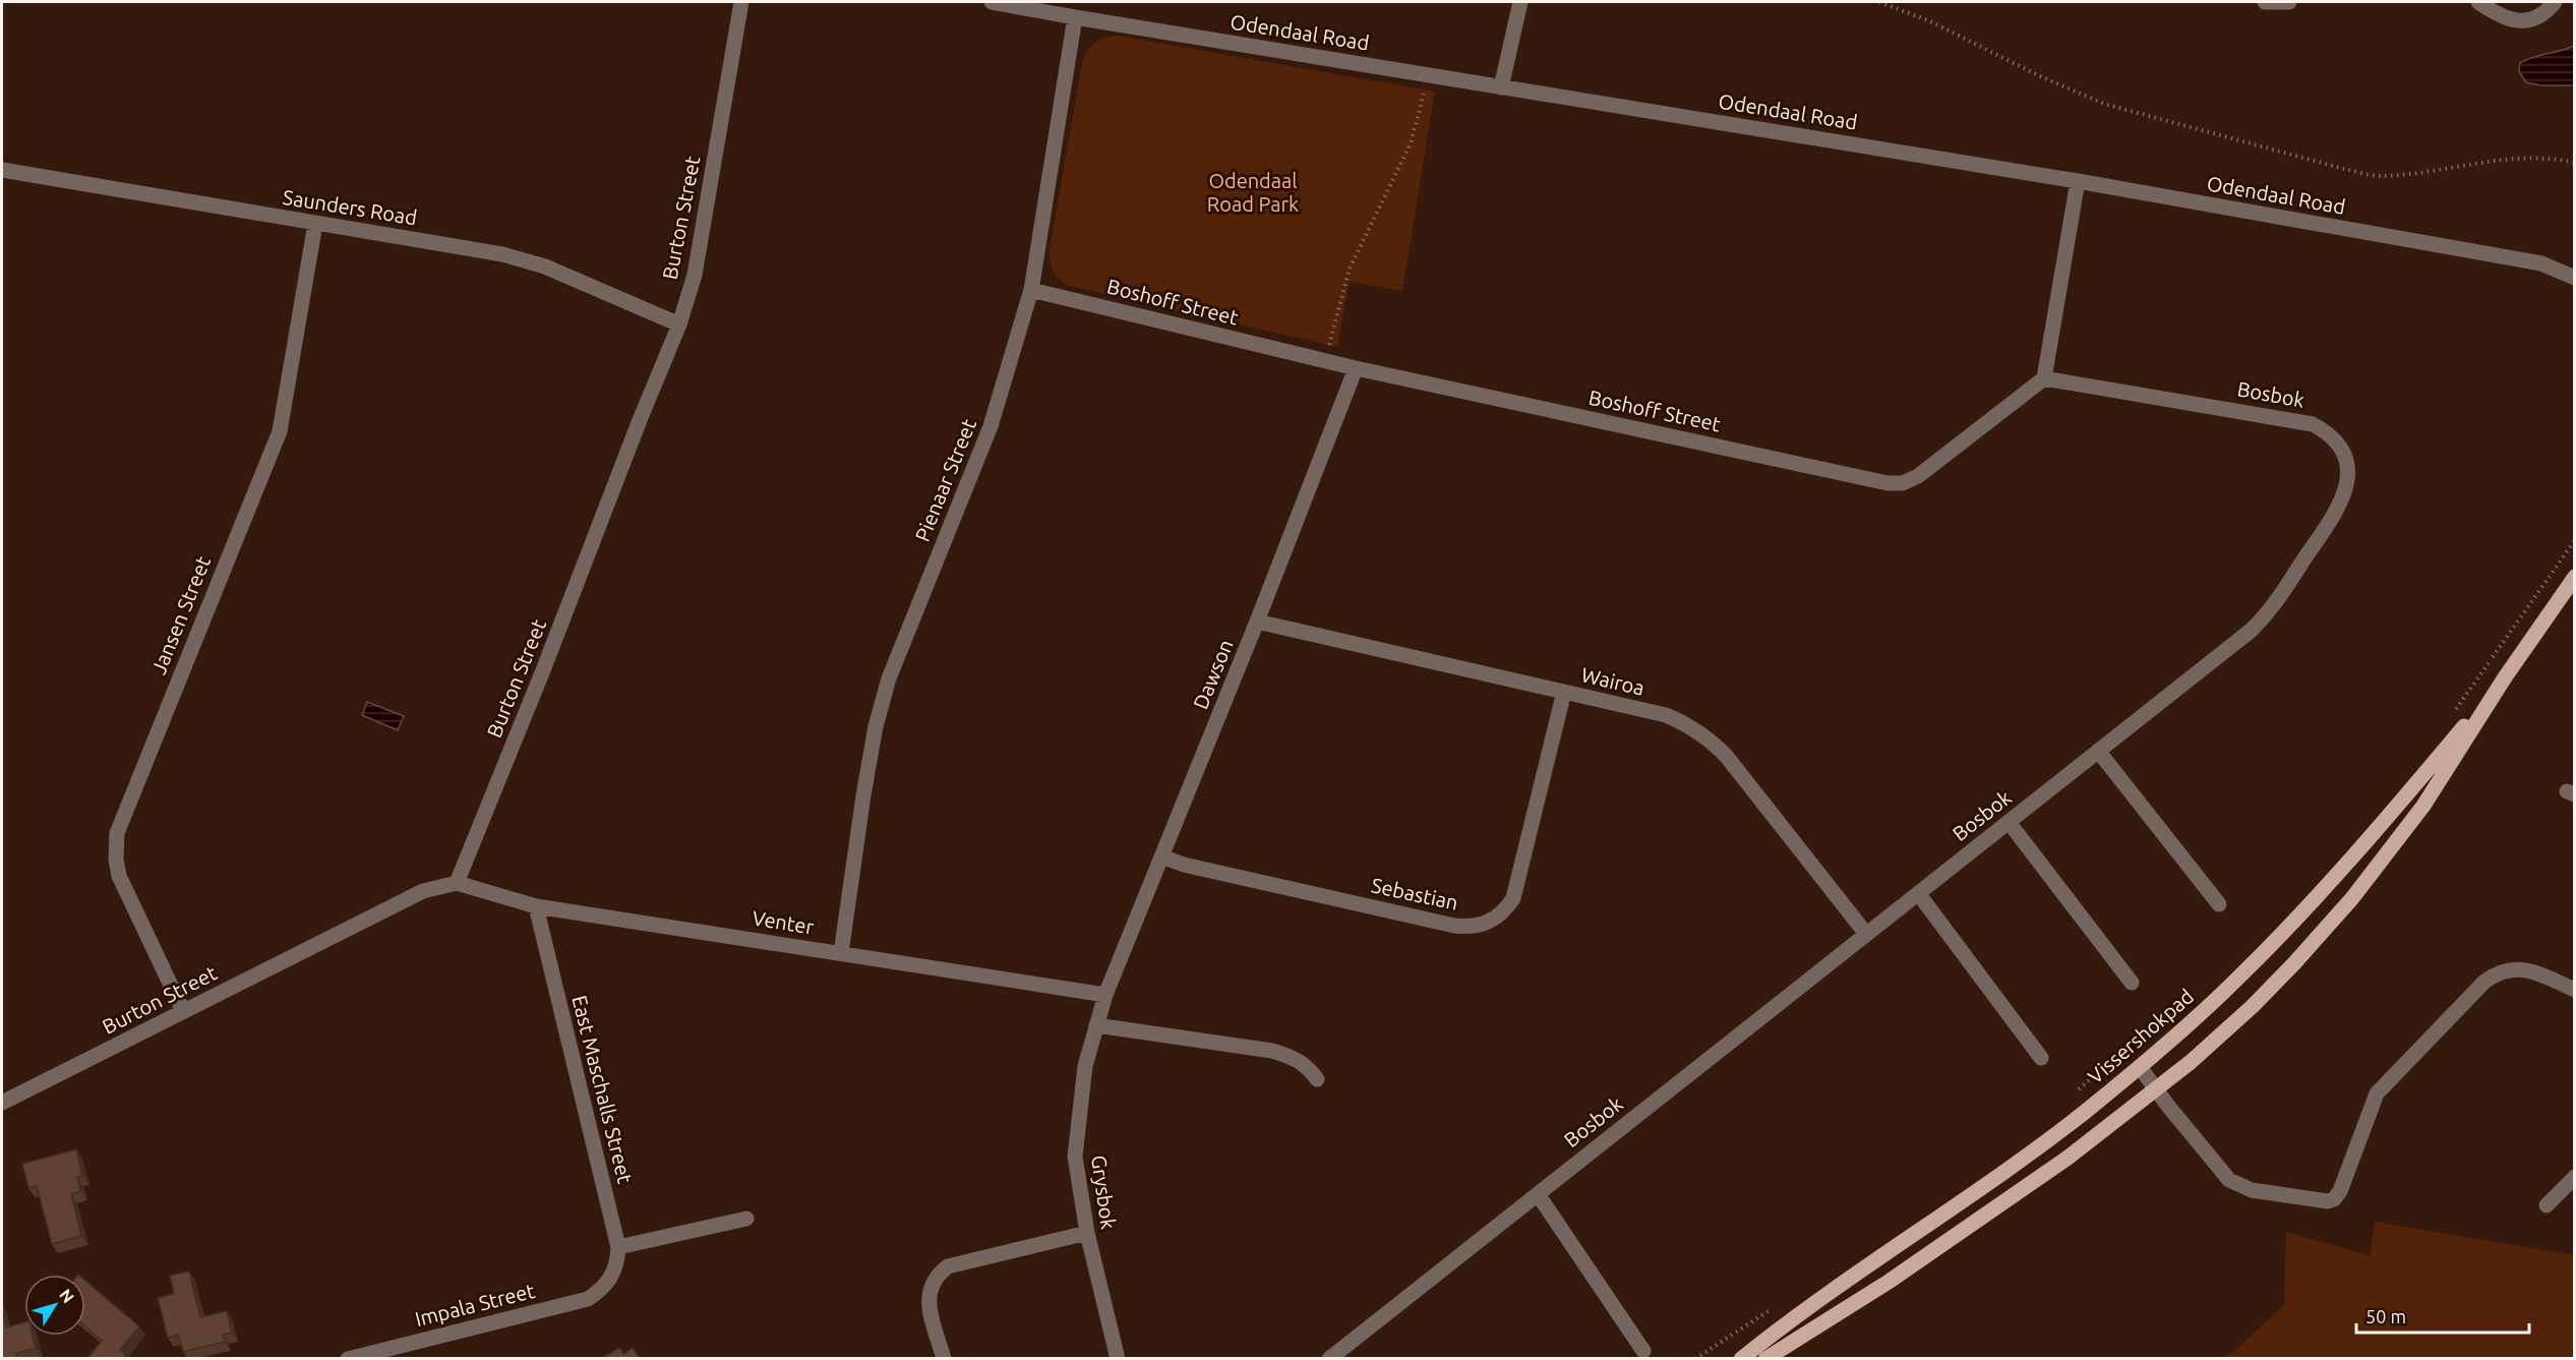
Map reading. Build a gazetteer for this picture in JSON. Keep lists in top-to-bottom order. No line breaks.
{"streets":{"main road":["Vissershokpad"],"street":["Odendaal Road","Saunders Road","Burton Street","Boshoff Street","Bosbok","Pienaar Street","Jansen Street","Dawson","Wairoa","Sebastian","Venter","East Maschalls Street","Grysbok","Impala Street"]},"crossings":[["Odendaal Road","Pienaar Street"],["Saunders Road","Burton Street"],["Saunders Road","Jansen Street"],["Burton Street","Jansen Street"],["Burton Street","Venter"],["Boshoff Street","Bosbok"],["Boshoff Street","Pienaar Street"],["Boshoff Street","Dawson"],["Bosbok","Wairoa"],["Pienaar Street","Venter"],["Dawson","Wairoa"],["Dawson","Sebastian"],["Dawson","Venter"],["Dawson","Grysbok"],["Wairoa","Sebastian"],["Venter","East Maschalls Street"],["Venter","Grysbok"],["East Maschalls Street","Impala Street"]],"parks":["Odendaal Road Park"],"scale_bar":"50 m","north":"top right"}
